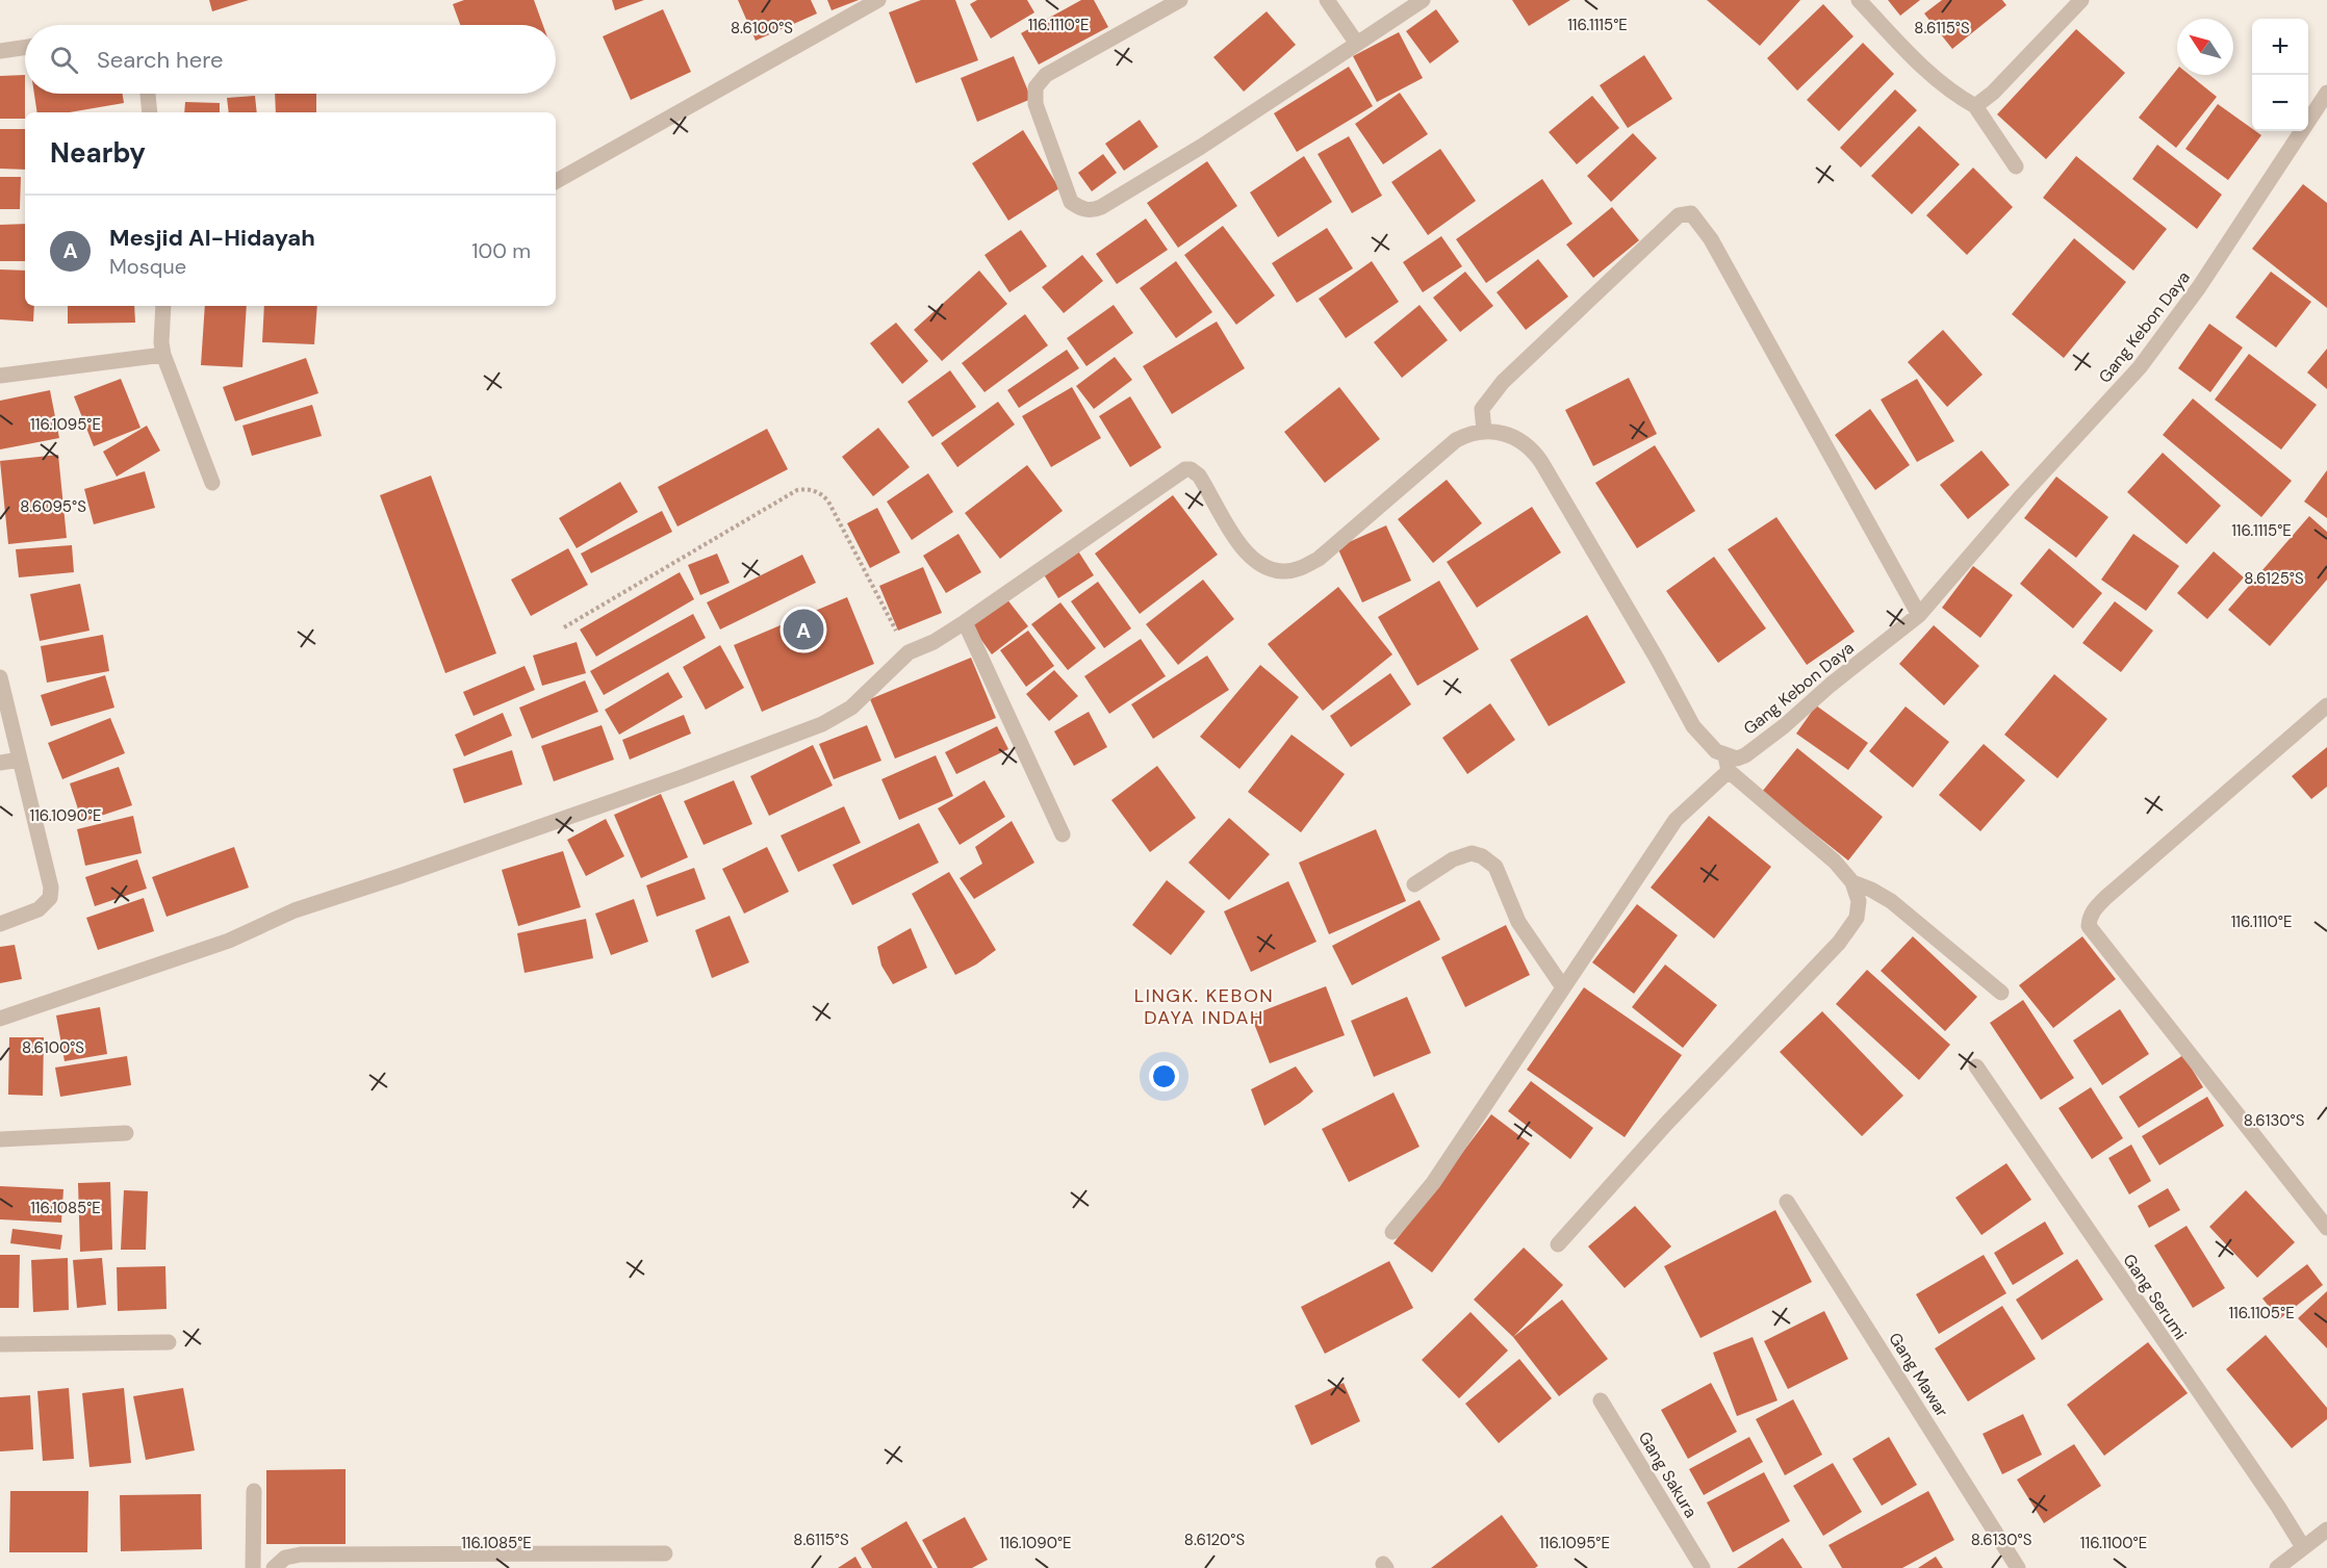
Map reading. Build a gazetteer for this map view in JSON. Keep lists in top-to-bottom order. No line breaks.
{"streets":{"street":["Gang Kebon Daya","Gang Serumi","Gang Mawar","Gang Sakura"]},"districts":["LINGK. KEBON DAYA INDAH"],"north":"top left","page":{"map_buttons":["+","−"],"search":"Search here","heading":"Nearby","list":[{"mark":"A","name":"Mesjid Al-Hidayah","note":"Mosque","value":"100 m"}],"pins":"A"},"coordinates":["116.1110°E","116.1115°E","8.6100°S","8.6115°S","116.1095°E","8.6095°S","8.6125°S","116.1090°E","8.6130°S","116.1085°E","116.1105°E","8.6120°S","116.1100°E"]}
